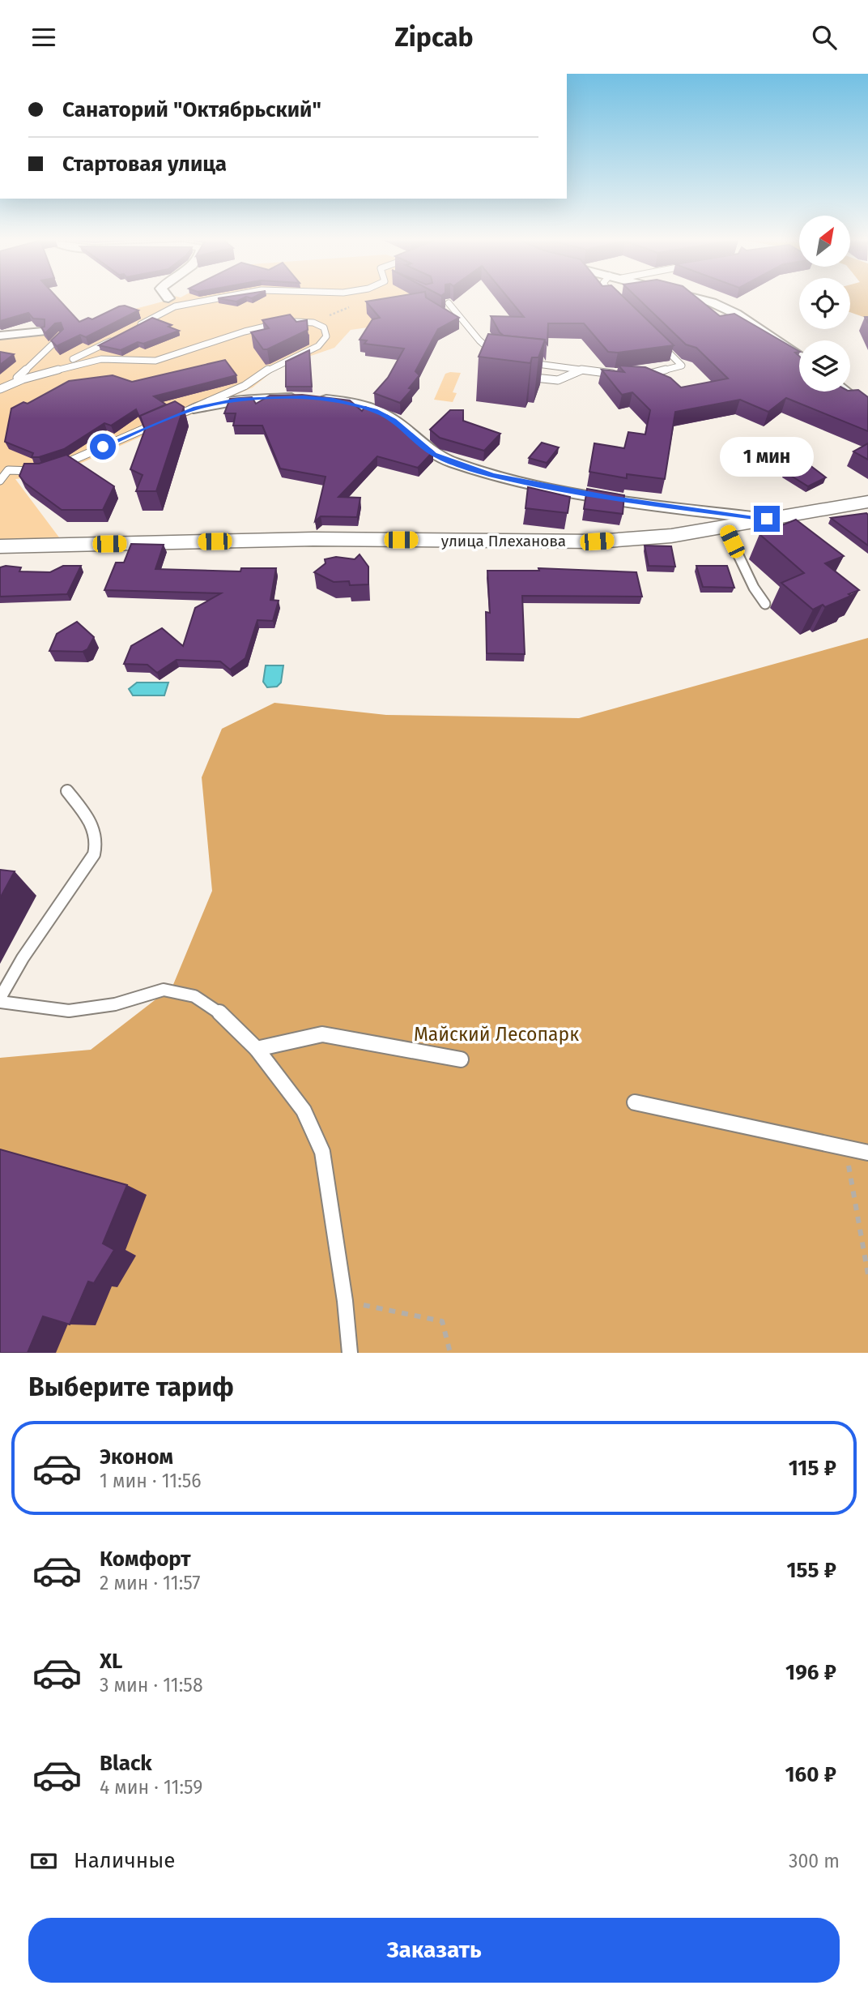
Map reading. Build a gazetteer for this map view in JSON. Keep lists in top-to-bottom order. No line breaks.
{"streets":{"street":["улица Плеханова"]},"parks":["Майский Лесопарк"],"north":"top right","page":{"header":"Zipcab","banner":["Санаторий \"Октябрьский\"","Стартовая улица"],"bubble":"1 мин","heading":"Выберите тариф","list":[{"name":"Эконом","note":"1 мин · 11:56","value":"115 ₽"},{"name":"Комфорт","note":"2 мин · 11:57","value":"155 ₽"},{"name":"XL","note":"3 мин · 11:58","value":"196 ₽"},{"name":"Black","note":"4 мин · 11:59","value":"160 ₽"}],"pay":["Наличные","300 m"],"buttons":"Заказать"}}
